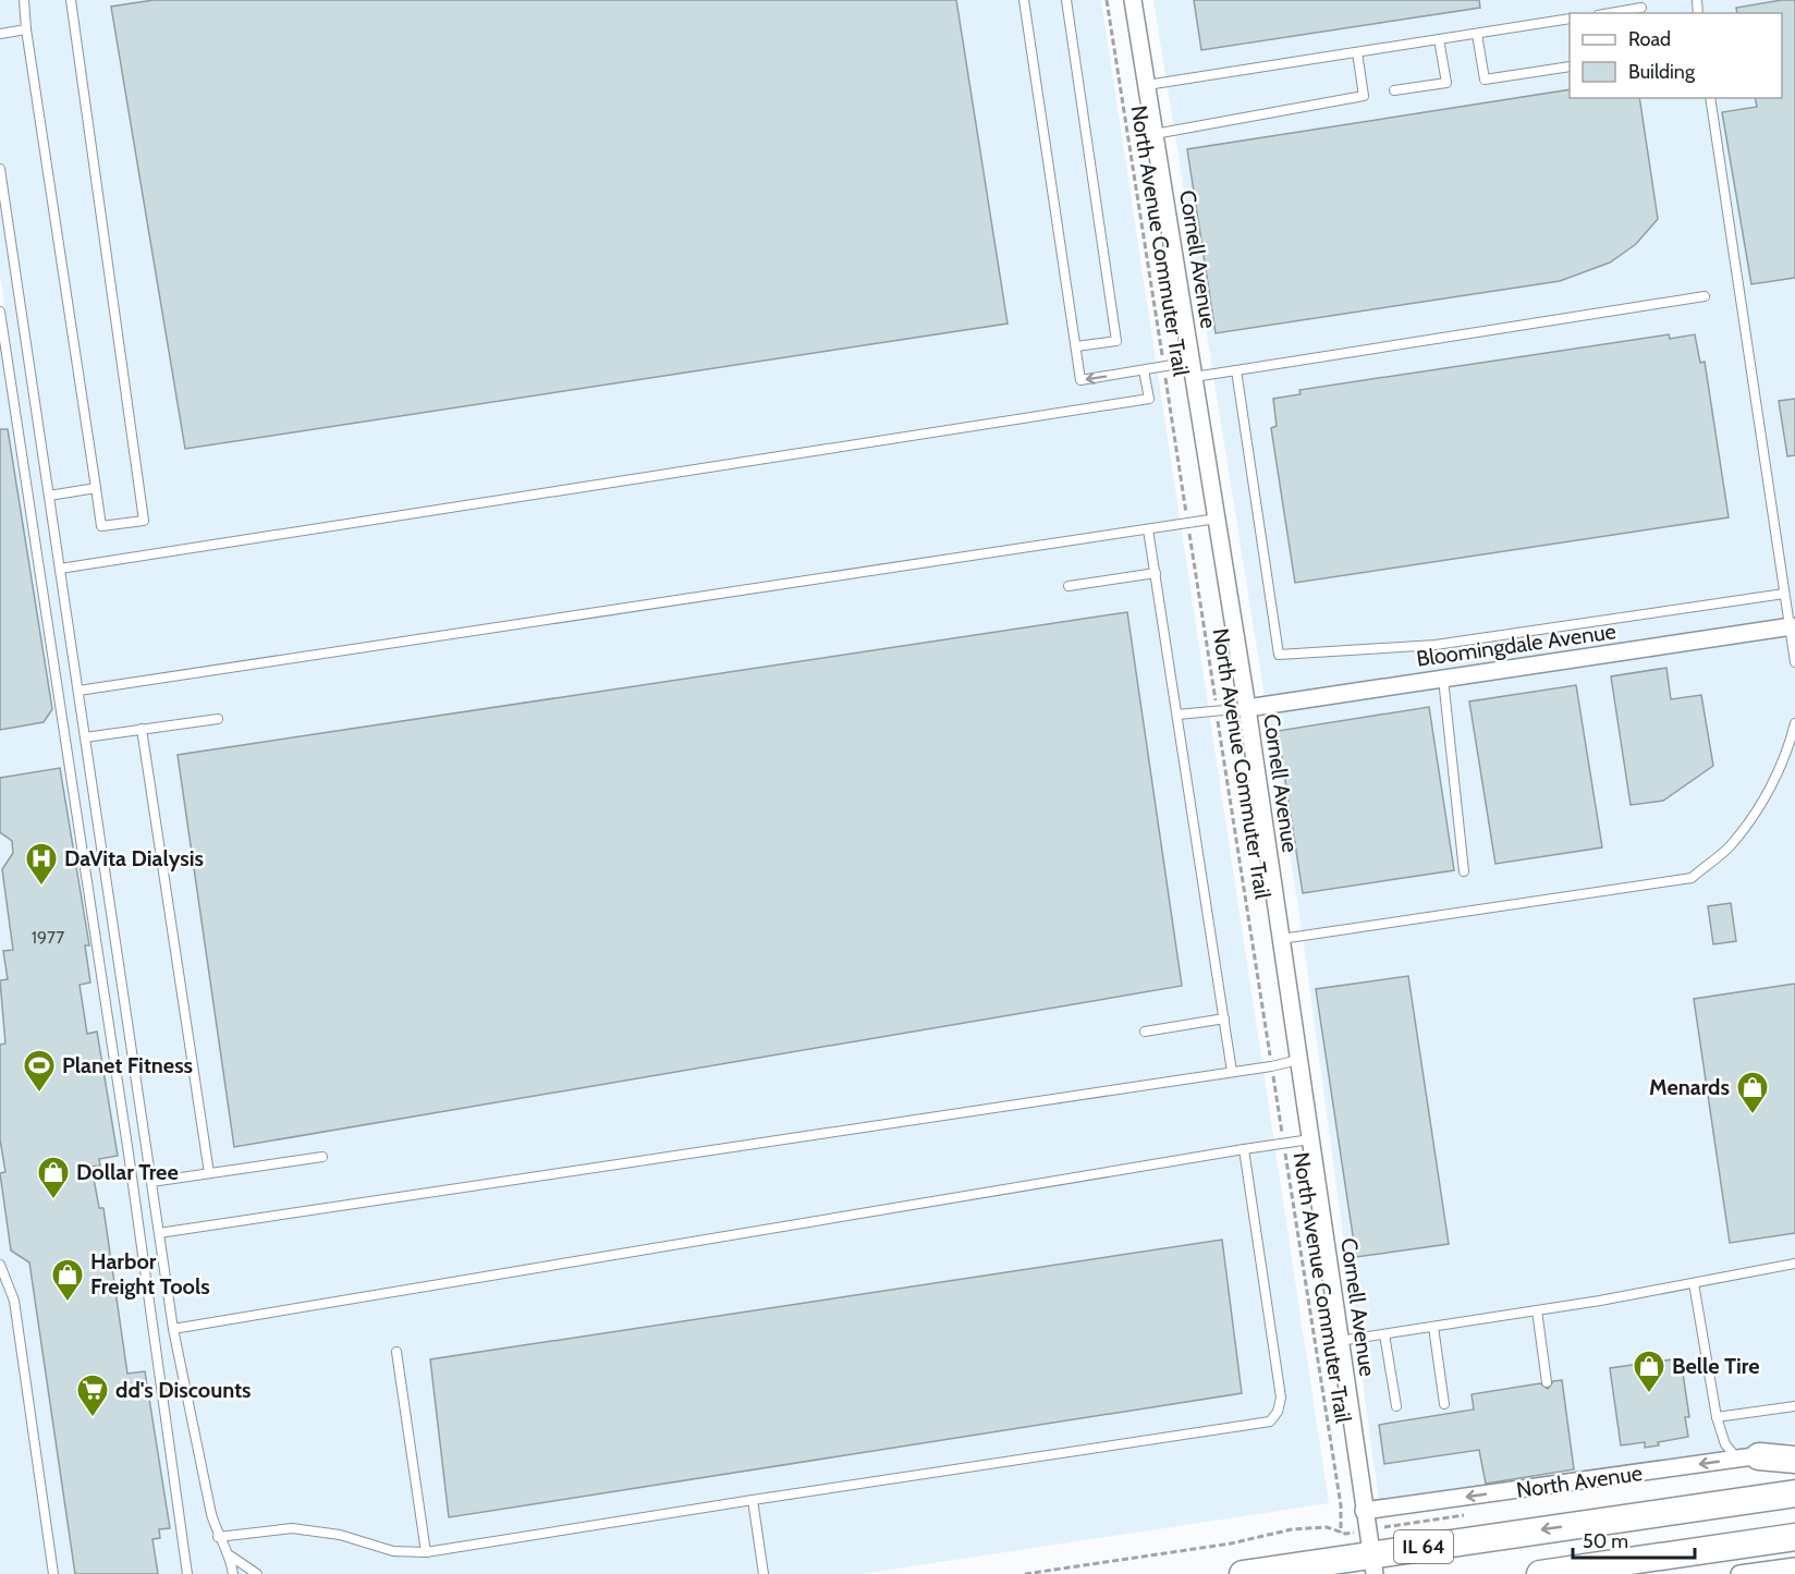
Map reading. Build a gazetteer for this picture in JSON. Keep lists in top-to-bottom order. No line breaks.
{"streets":{"main road":["North Avenue","IL 64"],"street":["Cornell Avenue","Bloomingdale Avenue"],"path":["North Avenue Commuter Trail"]},"crossings":[["Cornell Avenue","Bloomingdale Avenue"],["Cornell Avenue","North Avenue"]],"one_way":["North Avenue"],"places":{"hospital":["DaVita Dialysis"],"sports":["Planet Fitness"],"shop":["Menards","Dollar Tree","Harbor Freight Tools","Belle Tire"],"supermarket":["dd's Discounts"]},"house_numbers":["1977"],"legend":["Road","Building"],"scale_bar":"50 m"}
